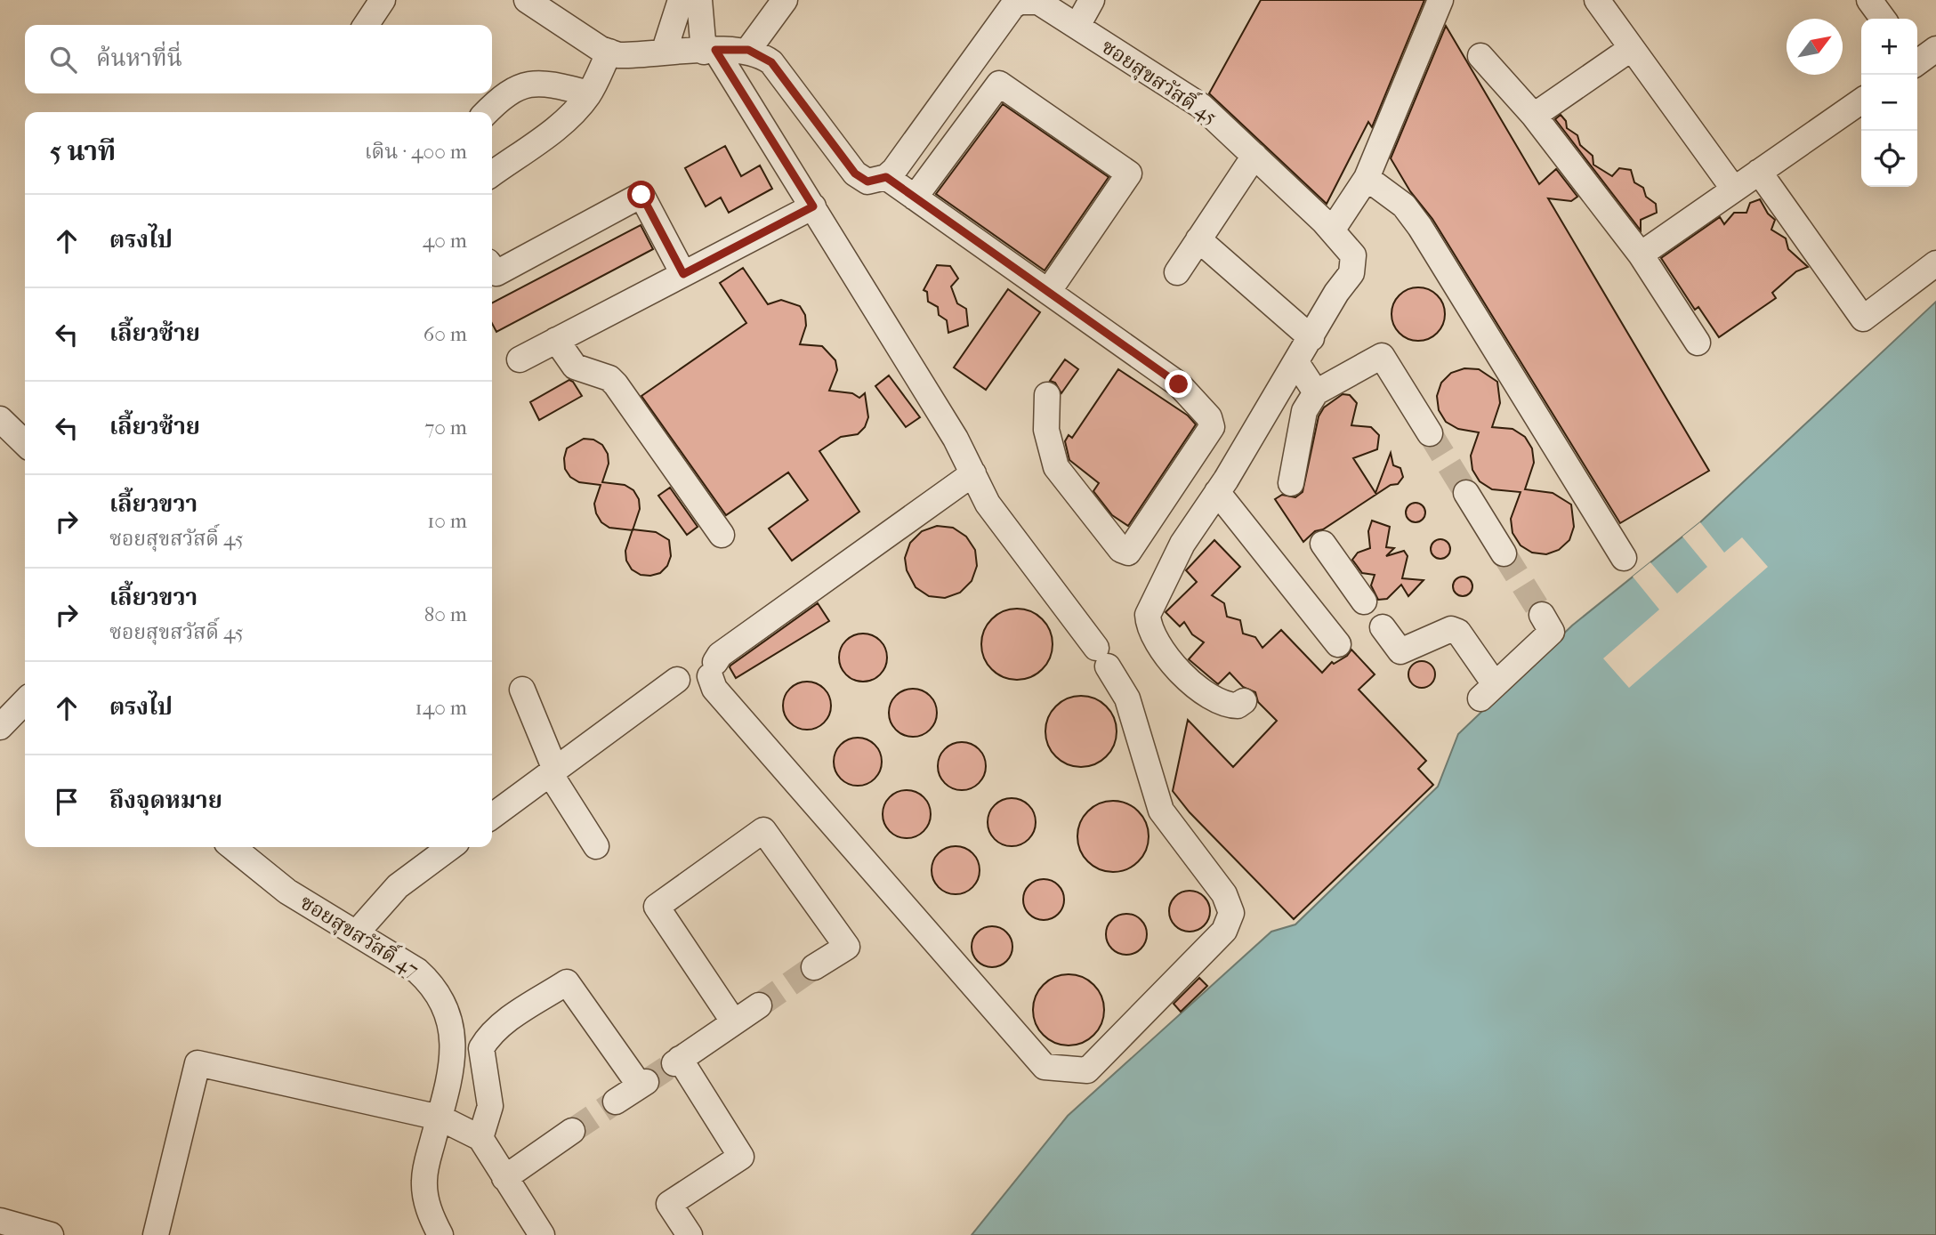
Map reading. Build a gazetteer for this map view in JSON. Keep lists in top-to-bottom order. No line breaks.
{"streets":{"street":["ซอยสุขสวัสดิ์ 45","ซอยสุขสวัสดิ์ 47"]},"north":"top right","page":{"map_buttons":["+","−"],"search":"ค้นหาที่นี่","heading":["5 นาที","เดิน · 400 m"],"list":[["ตรงไป","40 m"],["เลี้ยวซ้าย","60 m"],["เลี้ยวซ้าย","70 m"],["เลี้ยวขวา","ซอยสุขสวัสดิ์ 45","10 m"],["เลี้ยวขวา","ซอยสุขสวัสดิ์ 45","80 m"],["ตรงไป","140 m"],"ถึงจุดหมาย"]}}
